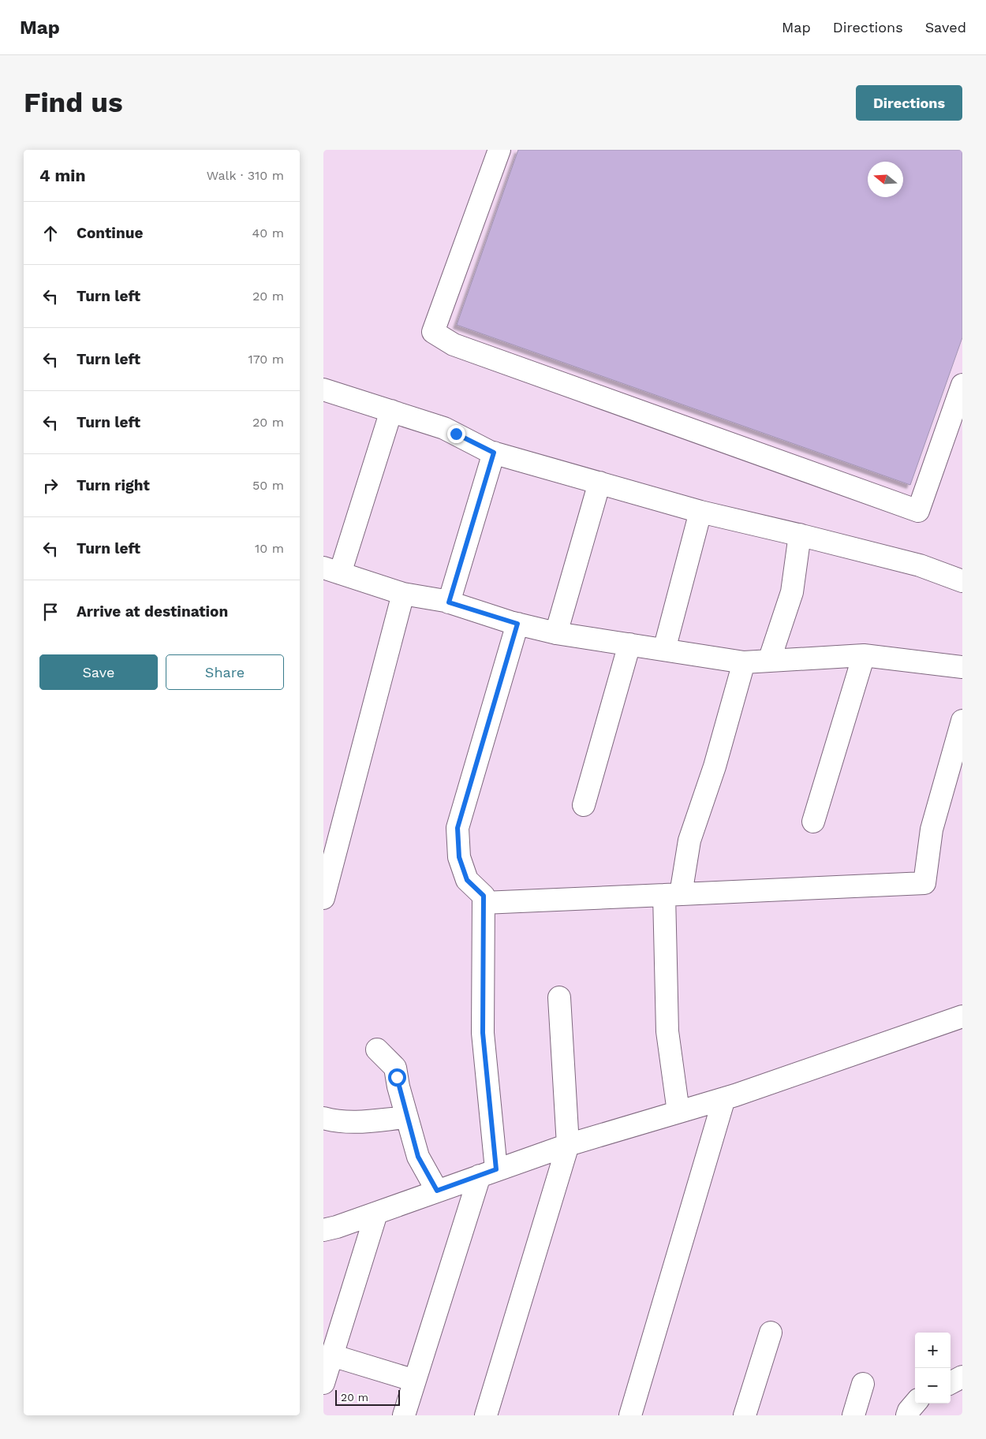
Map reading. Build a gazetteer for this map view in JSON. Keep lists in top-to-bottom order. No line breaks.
{"scale_bar":"20 m","north":"left","page":{"header":"Map","nav":["Map","Directions","Saved"],"buttons":["Directions",["Save","Share"]],"title":"Find us","heading":["4 min","Walk · 310 m"],"list":[["Continue","40 m"],["Turn left","20 m"],["Turn left","170 m"],["Turn left","20 m"],["Turn right","50 m"],["Turn left","10 m"],"Arrive at destination"],"map_buttons":["+","−"],"scale":"20 m"}}
